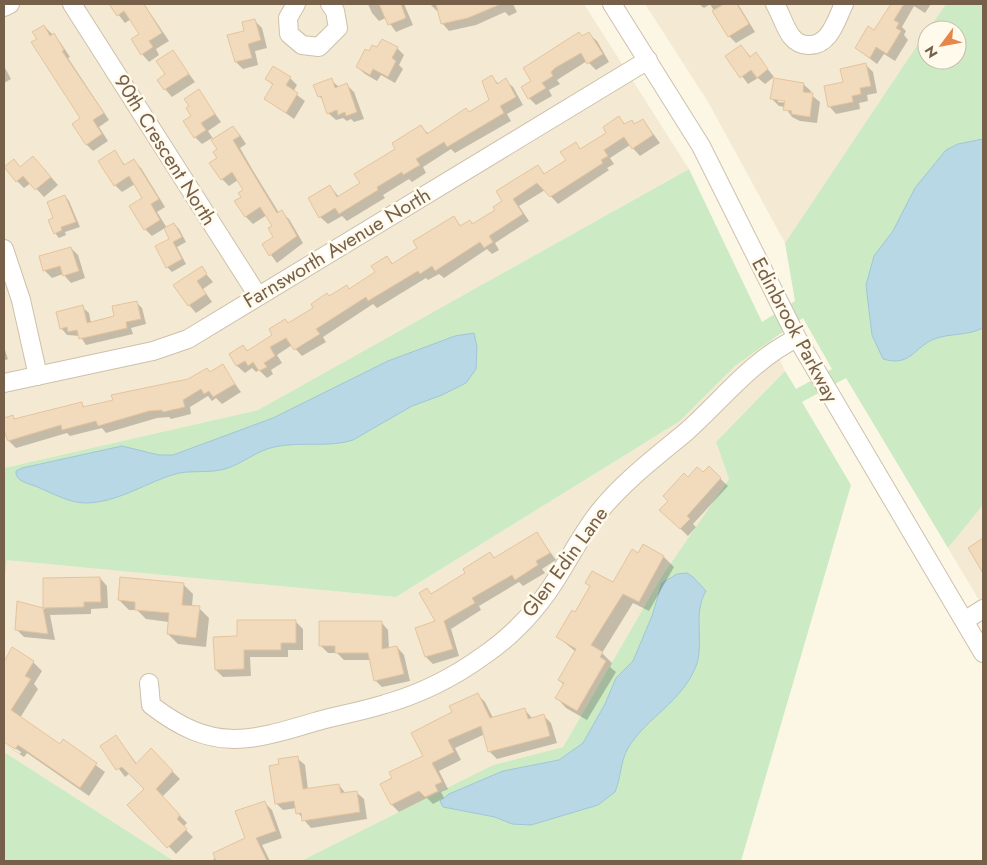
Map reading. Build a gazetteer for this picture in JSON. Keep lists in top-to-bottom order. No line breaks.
{"streets":{"street":["90th Crescent North","Farnsworth Avenue North","Edinbrook Parkway","Glen Edin Lane"]},"crossings":[["90th Crescent North","Farnsworth Avenue North"],["Farnsworth Avenue North","Edinbrook Parkway"],["Edinbrook Parkway","Glen Edin Lane"]],"north":"bottom left"}
